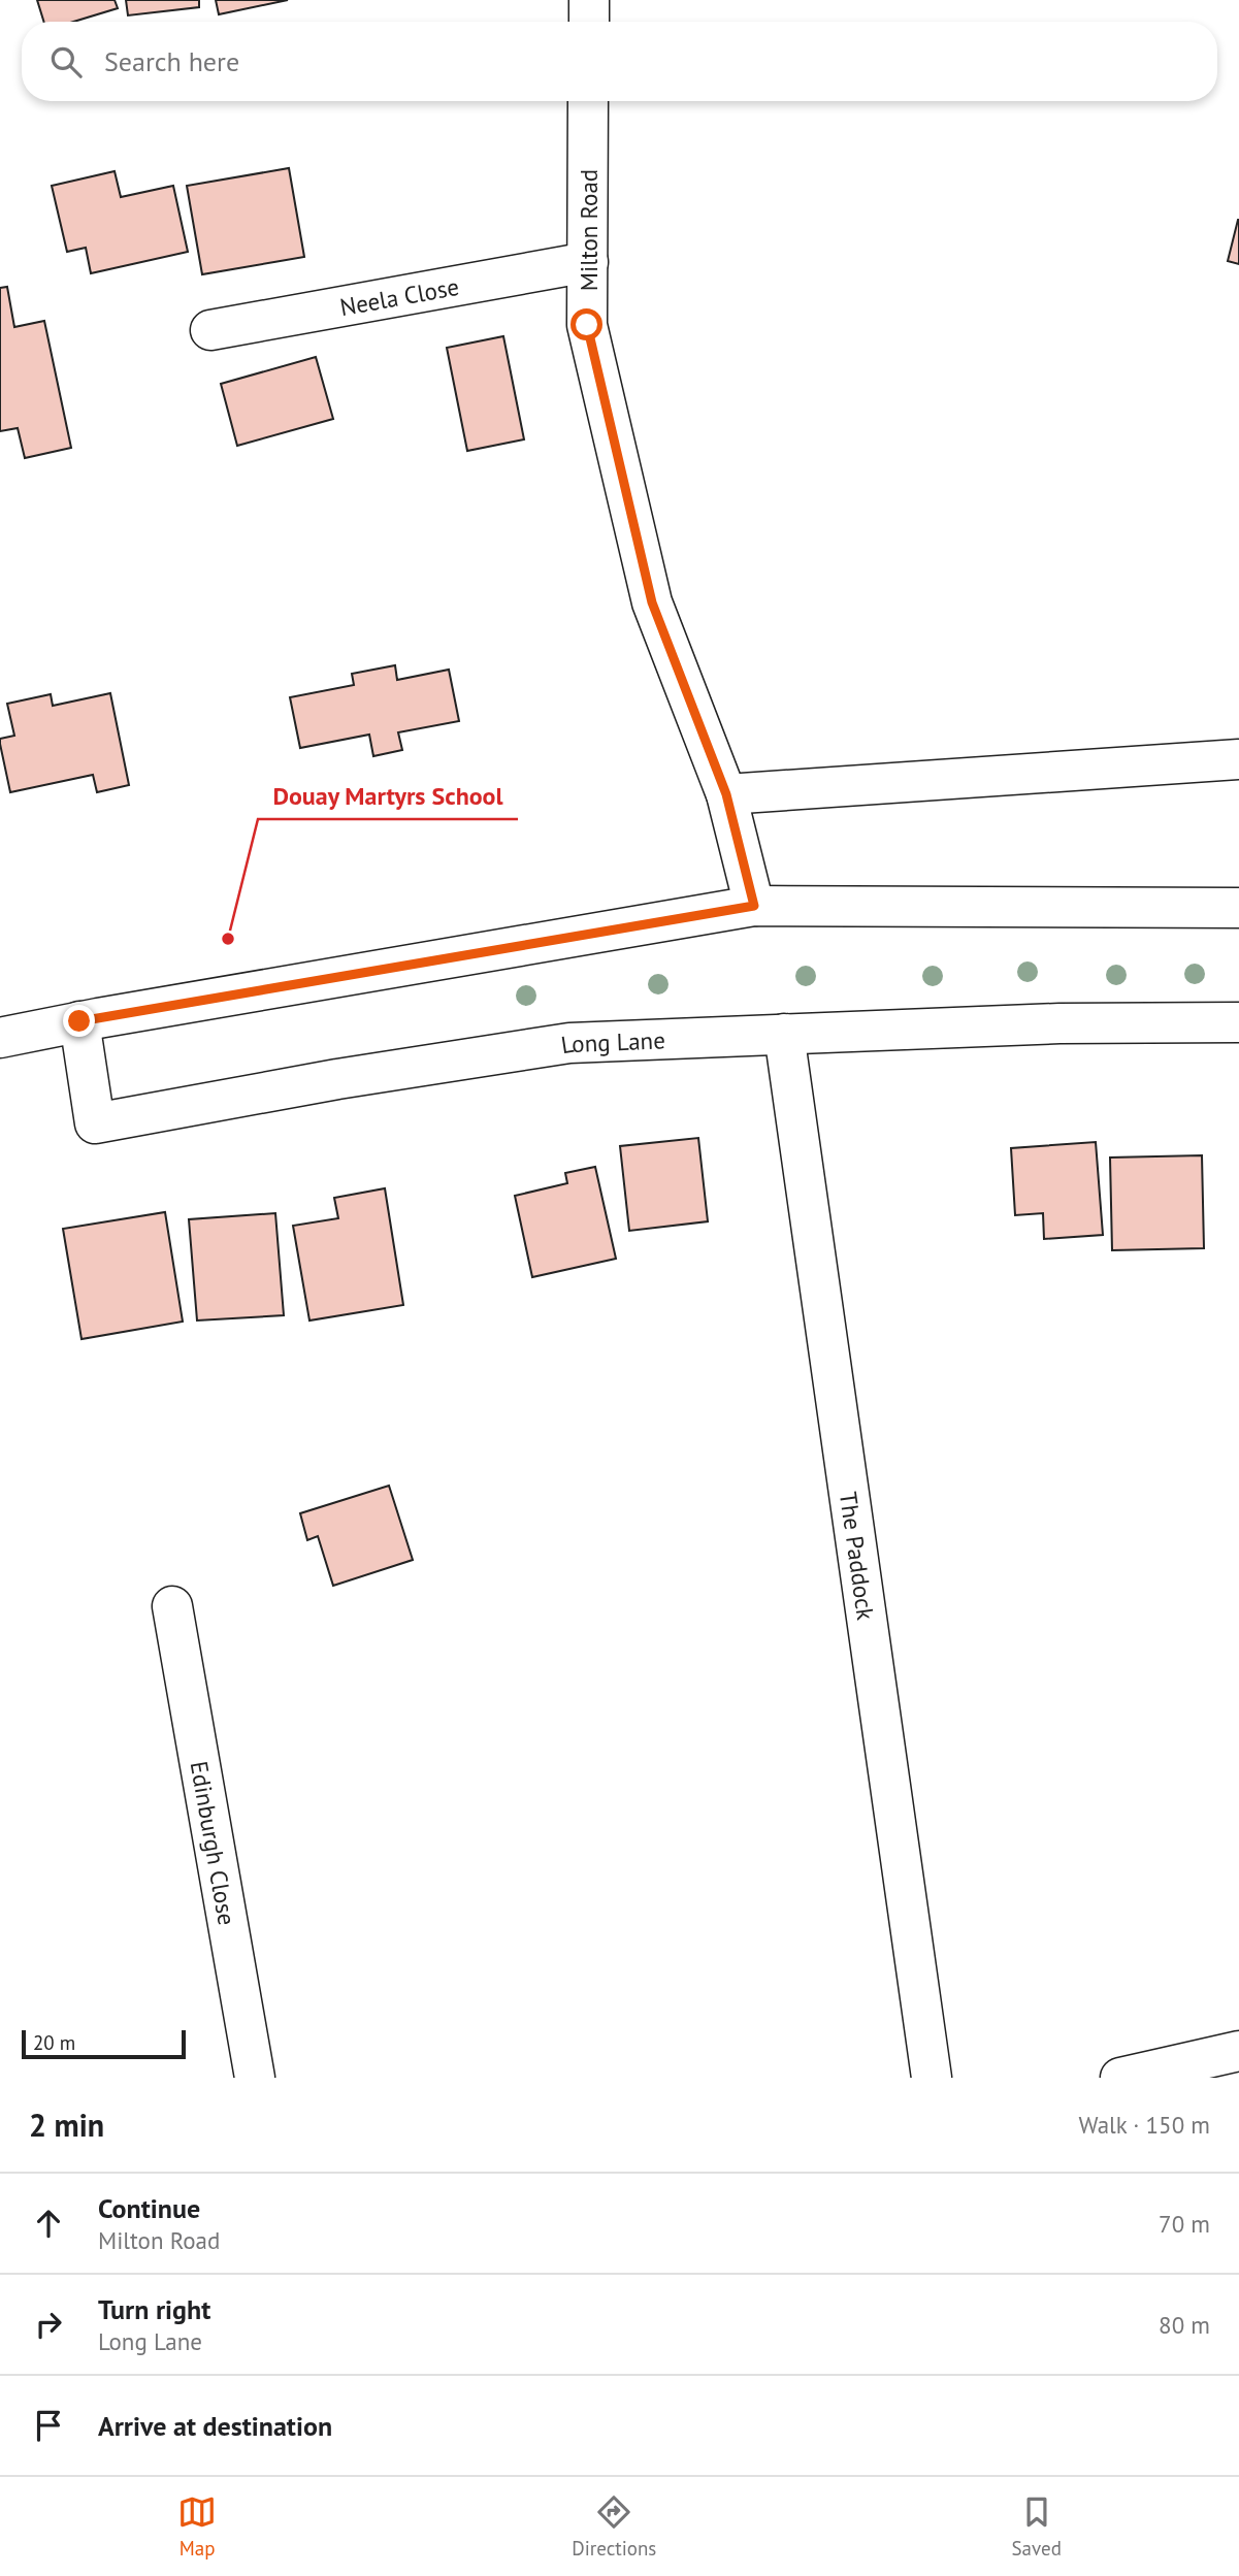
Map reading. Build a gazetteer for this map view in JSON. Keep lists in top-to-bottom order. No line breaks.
{"streets":{"street":["Milton Road","Neela Close","Long Lane","The Paddock","Edinburgh Close"]},"crossings":[["Milton Road","Neela Close"],["Long Lane","The Paddock"]],"places":["Douay Martyrs School"],"scale_bar":"20 m","page":{"search":"Search here","scale":"20 m","heading":["2 min","Walk · 150 m"],"list":[["Continue","Milton Road","70 m"],["Turn right","Long Lane","80 m"],"Arrive at destination"],"nav":["Map","Directions","Saved"]}}
